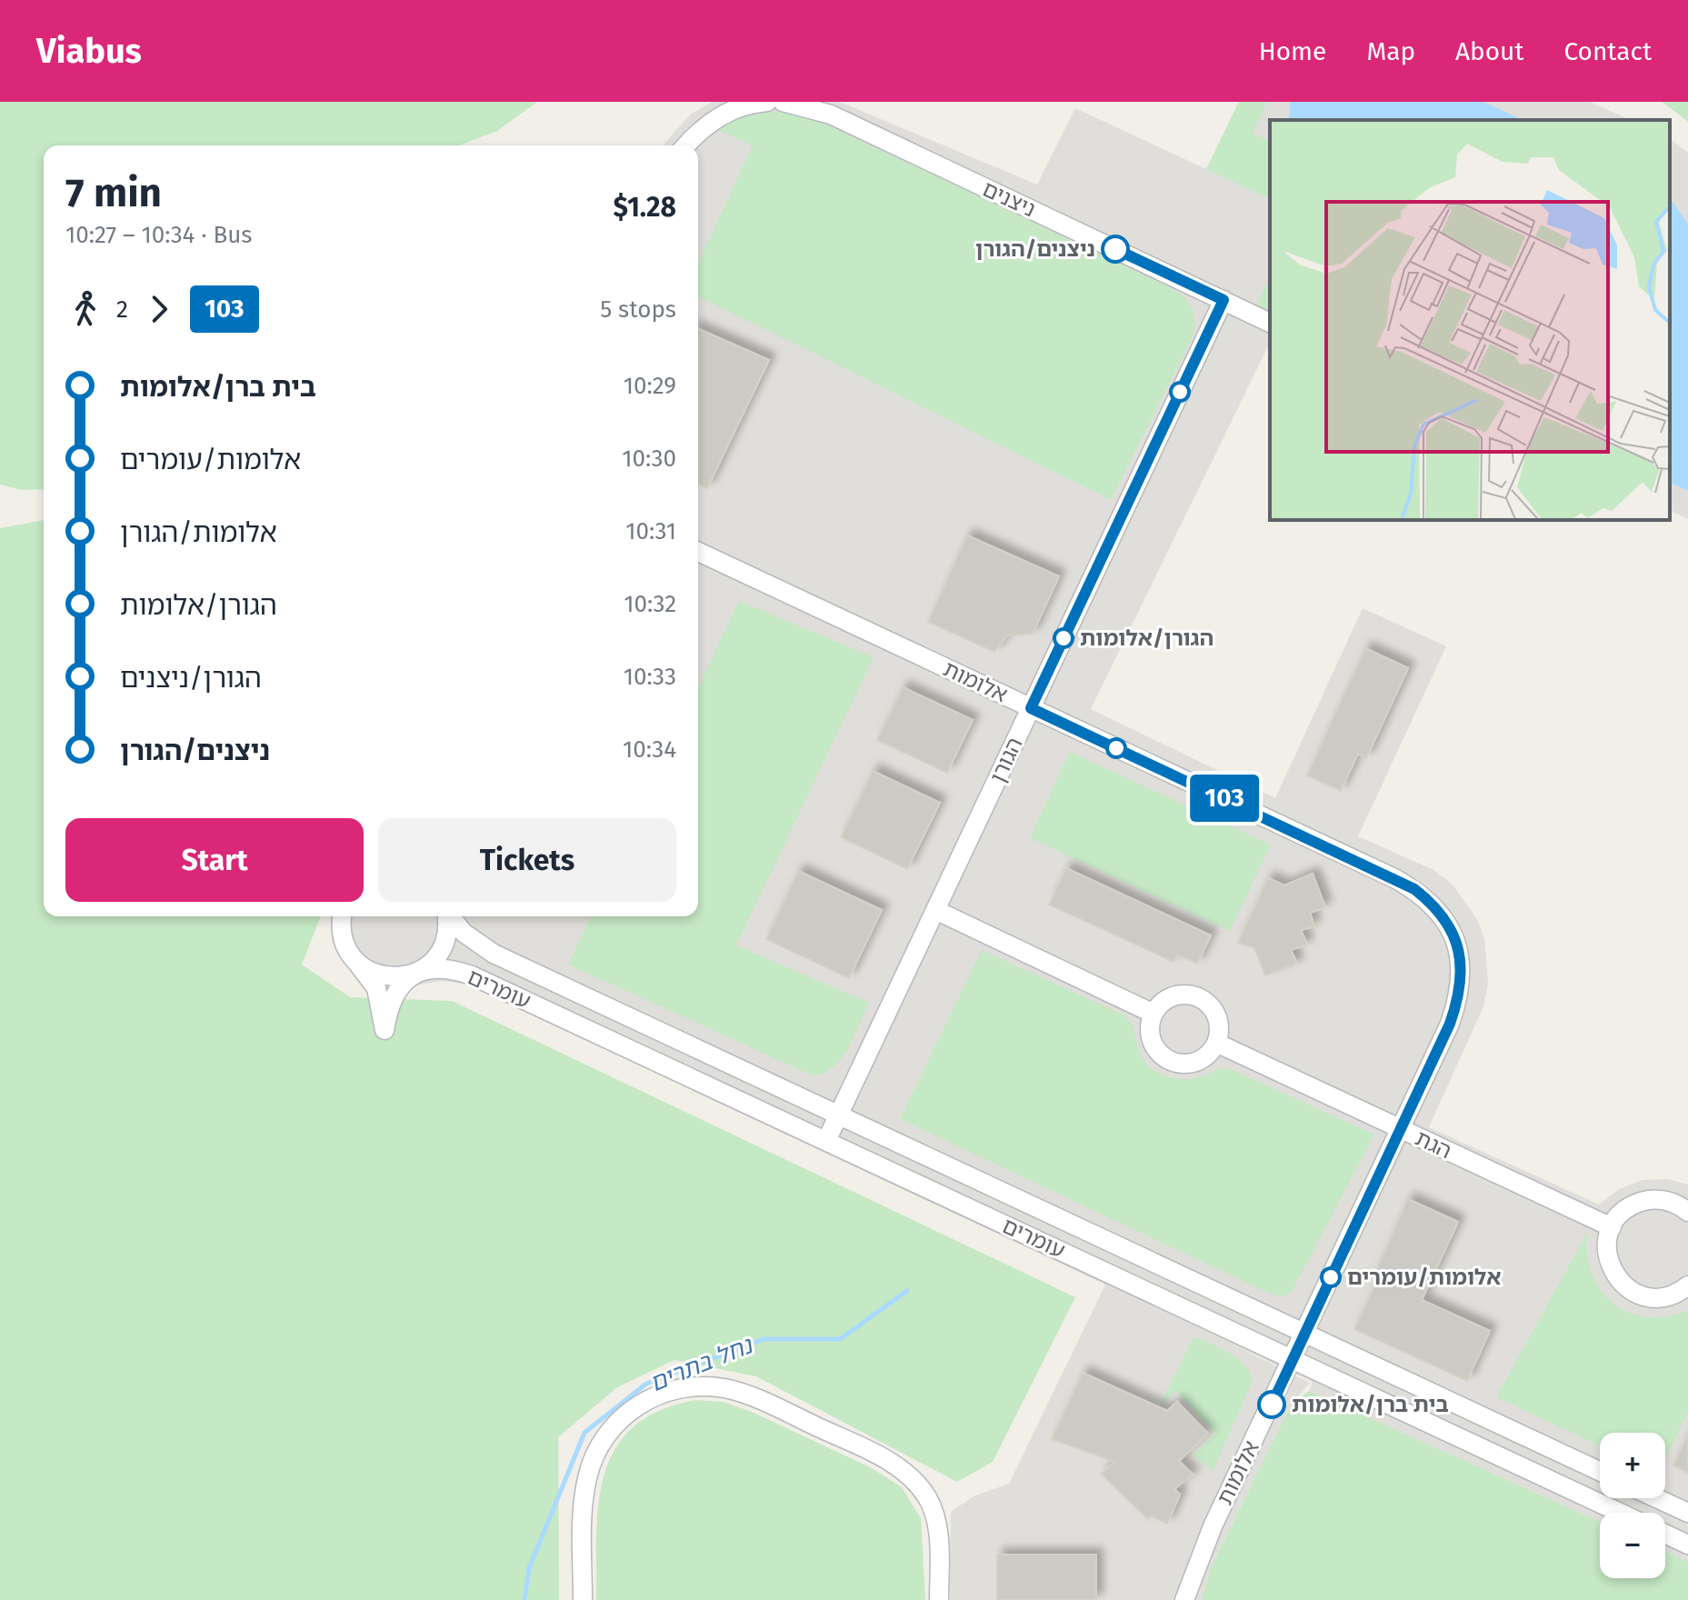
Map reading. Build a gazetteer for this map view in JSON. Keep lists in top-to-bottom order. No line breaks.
{"streets":{"street":["ניצנים","אלומות","הגורן","עומרים","הגת"]},"crossings":[["ניצנים","הגורן"],["אלומות","הגורן"],["אלומות","עומרים"],["אלומות","הגת"],["הגורן","עומרים"]],"water":["נחל בתרים"],"places":["ניצנים/הגורן","הגורן/אלומות","אלומות/עומרים","בית ברן/אלומות"],"lines":["bus line 103"],"page":{"header":"Viabus","nav":["Home","Map","About","Contact"],"on_map":"103","heading":["7 min","10:27 – 10:34 · Bus","$1.28"],"legs":["2","103","5 stops"],"list":[{"name":"בית ברן/אלומות","value":"10:29"},{"name":"אלומות/עומרים","value":"10:30"},{"name":"אלומות/הגורן","value":"10:31"},{"name":"הגורן/אלומות","value":"10:32"},{"name":"הגורן/ניצנים","value":"10:33"},{"name":"ניצנים/הגורן","value":"10:34"}],"buttons":["Start","Tickets"],"map_buttons":["+","−"]}}
